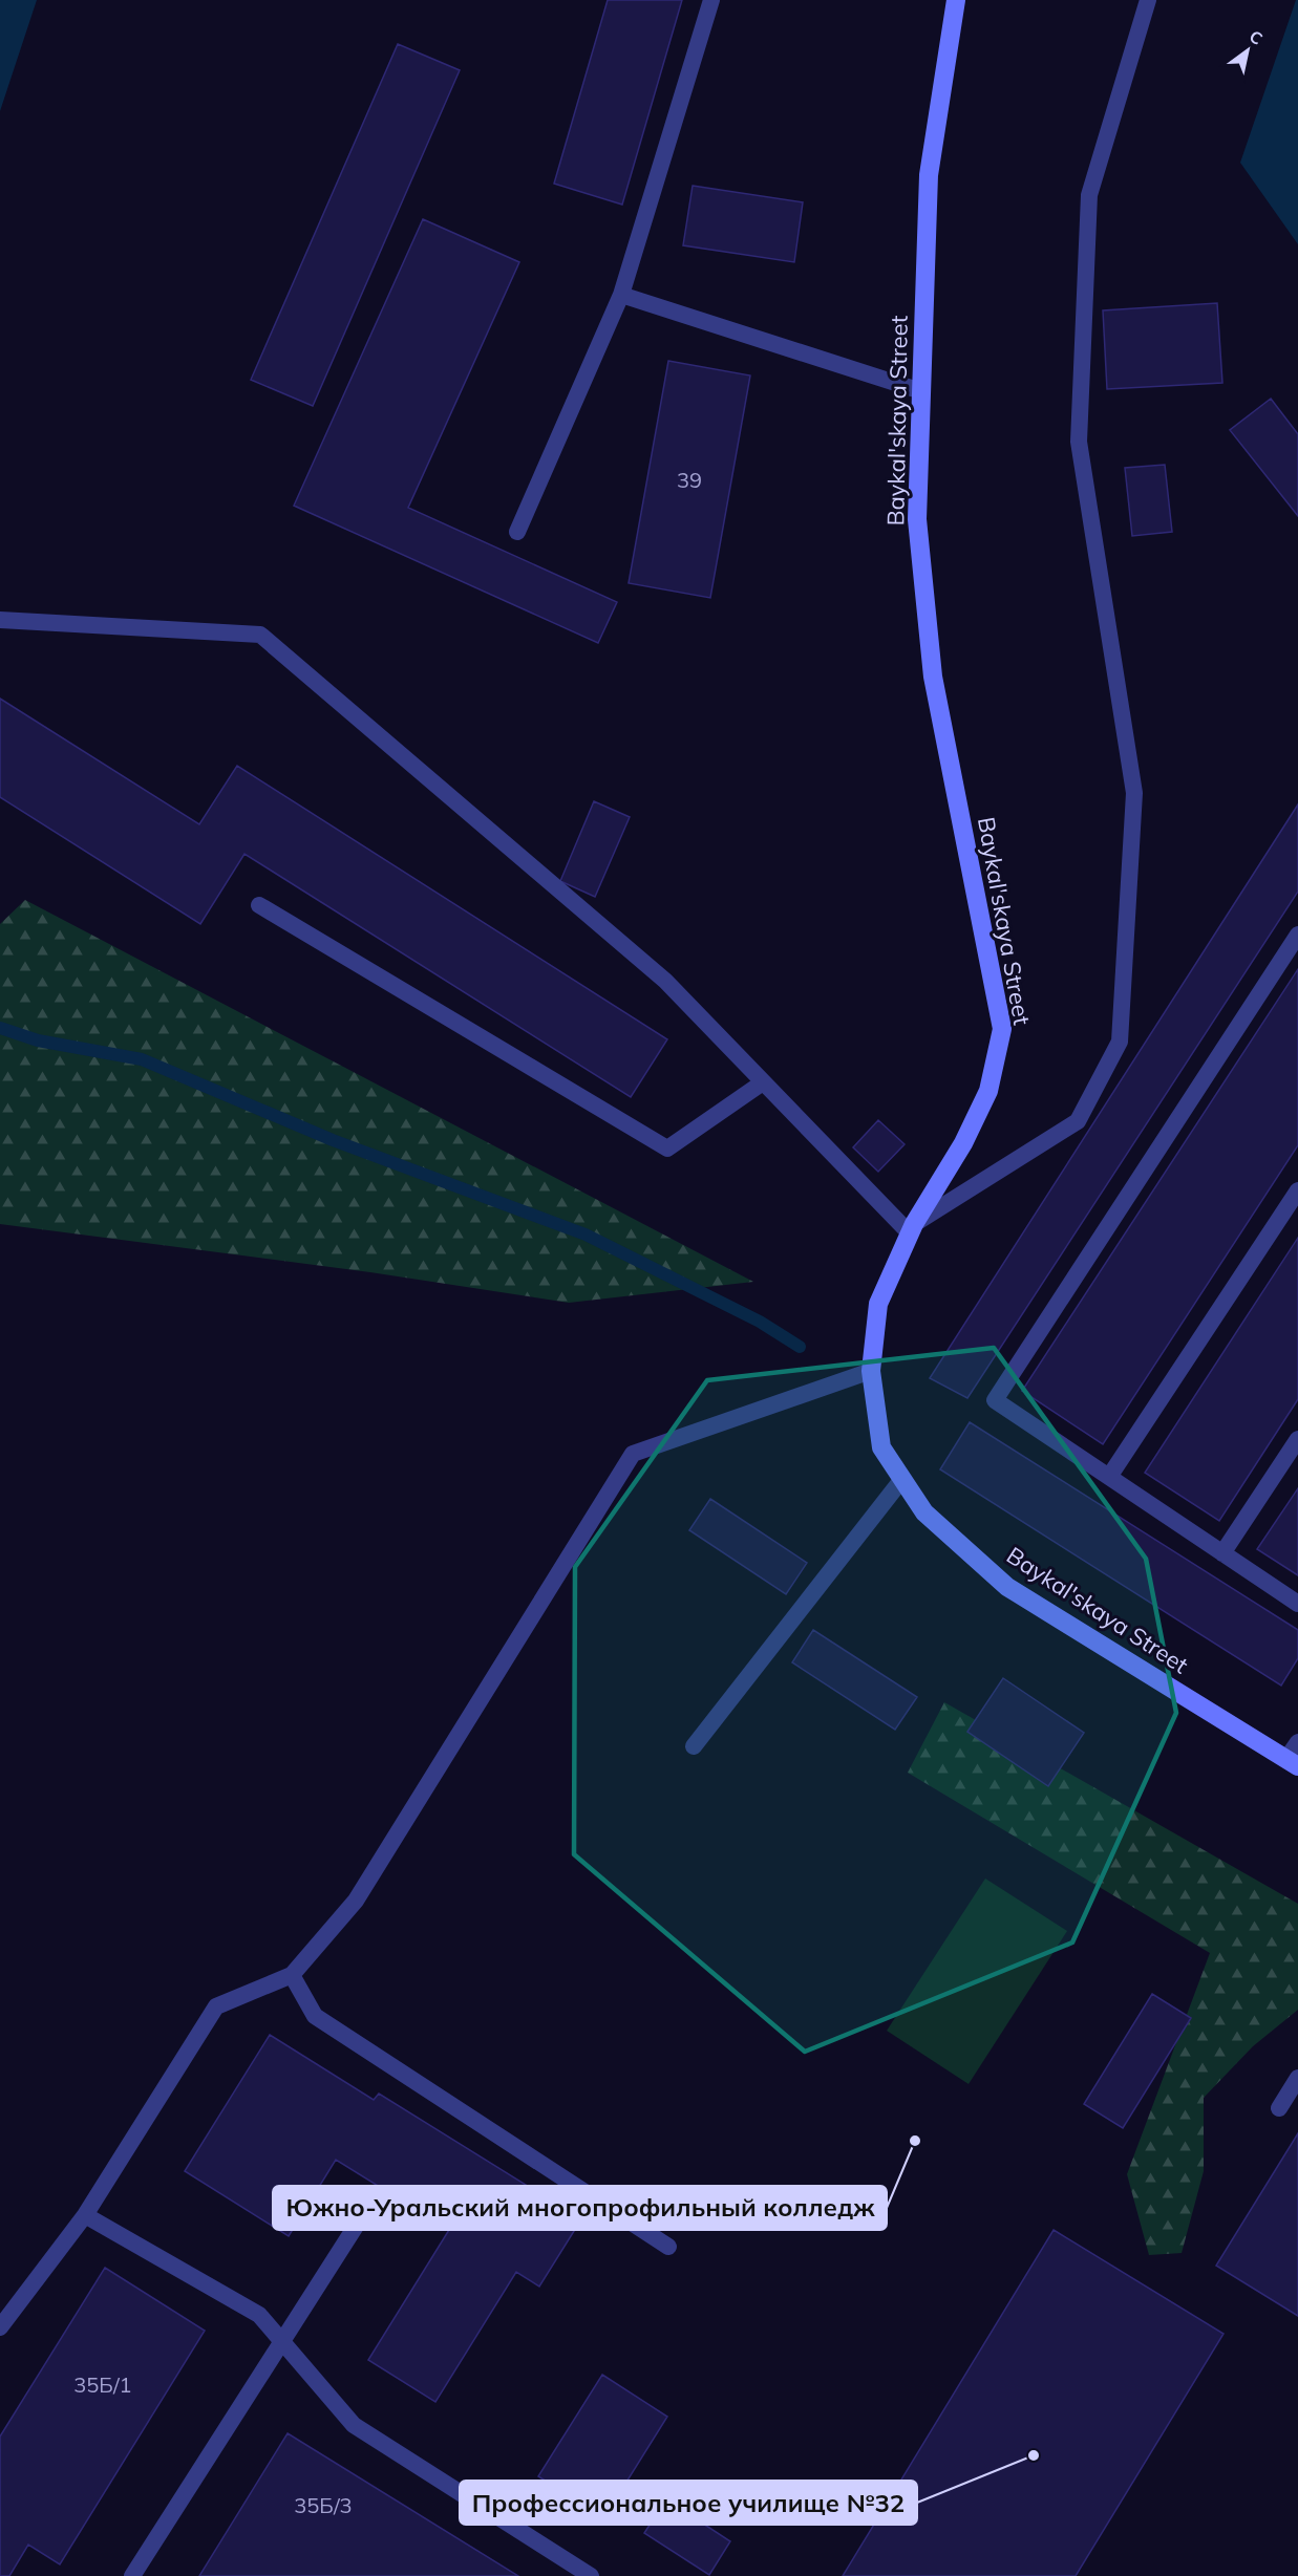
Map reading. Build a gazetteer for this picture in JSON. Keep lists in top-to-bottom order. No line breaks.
{"streets":{"street":["Baykal'skaya Street"]},"places":["Южно-Уральский многопрофильный колледж","Профессиональное училище №32"],"house_numbers":["39","35Б/1","35Б/3"],"north":"top right"}
